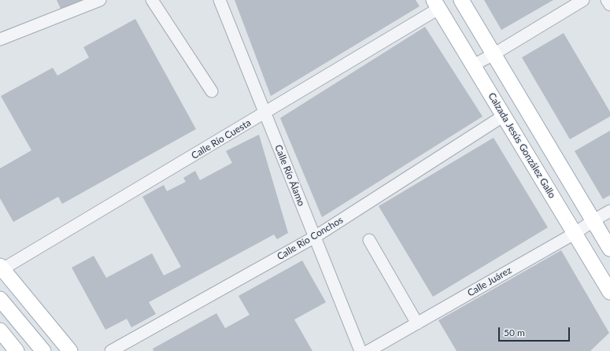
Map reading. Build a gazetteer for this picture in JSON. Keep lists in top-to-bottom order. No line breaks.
{"streets":{"main road":["Calzada Jesús González Gallo"],"street":["Calle Río Cuesta","Calle Río Álamo","Calle Río Conchos","Calle Juárez"]},"crossings":[["Calle Río Cuesta","Calzada Jesús González Gallo"],["Calle Río Cuesta","Calle Río Álamo"],["Calzada Jesús González Gallo","Calle Río Conchos"],["Calzada Jesús González Gallo","Calle Juárez"],["Calle Río Álamo","Calle Río Conchos"]],"scale_bar":"50 m"}
